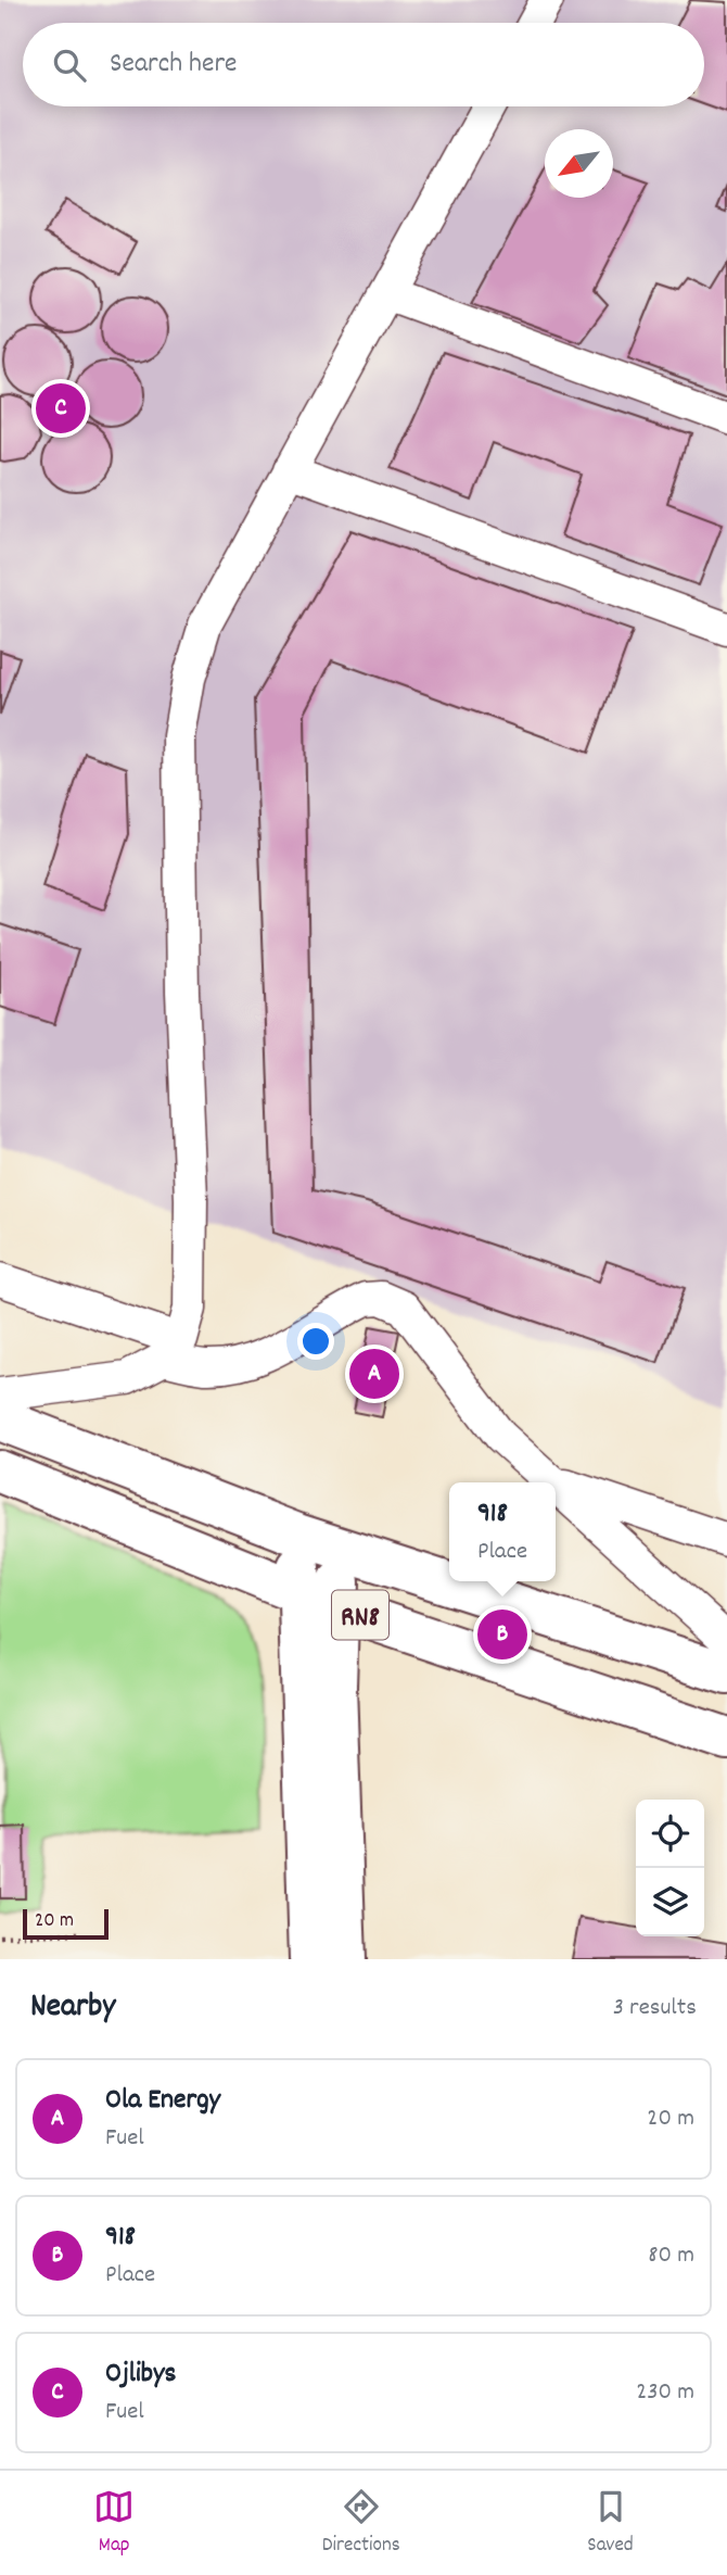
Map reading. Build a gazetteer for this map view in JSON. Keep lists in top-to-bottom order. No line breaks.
{"streets":{"main road":["RN8"]},"scale_bar":"20 m","north":"bottom left","page":{"search":"Search here","pins":["C","A","B"],"popup":["918","Place"],"scale":"20 m","heading":["Nearby","3 results"],"list":[{"mark":"A","name":"Ola Energy","note":"Fuel","value":"20 m"},{"mark":"B","name":"918","note":"Place","value":"80 m"},{"mark":"C","name":"Ojlibys","note":"Fuel","value":"230 m"}],"nav":["Map","Directions","Saved"]}}
